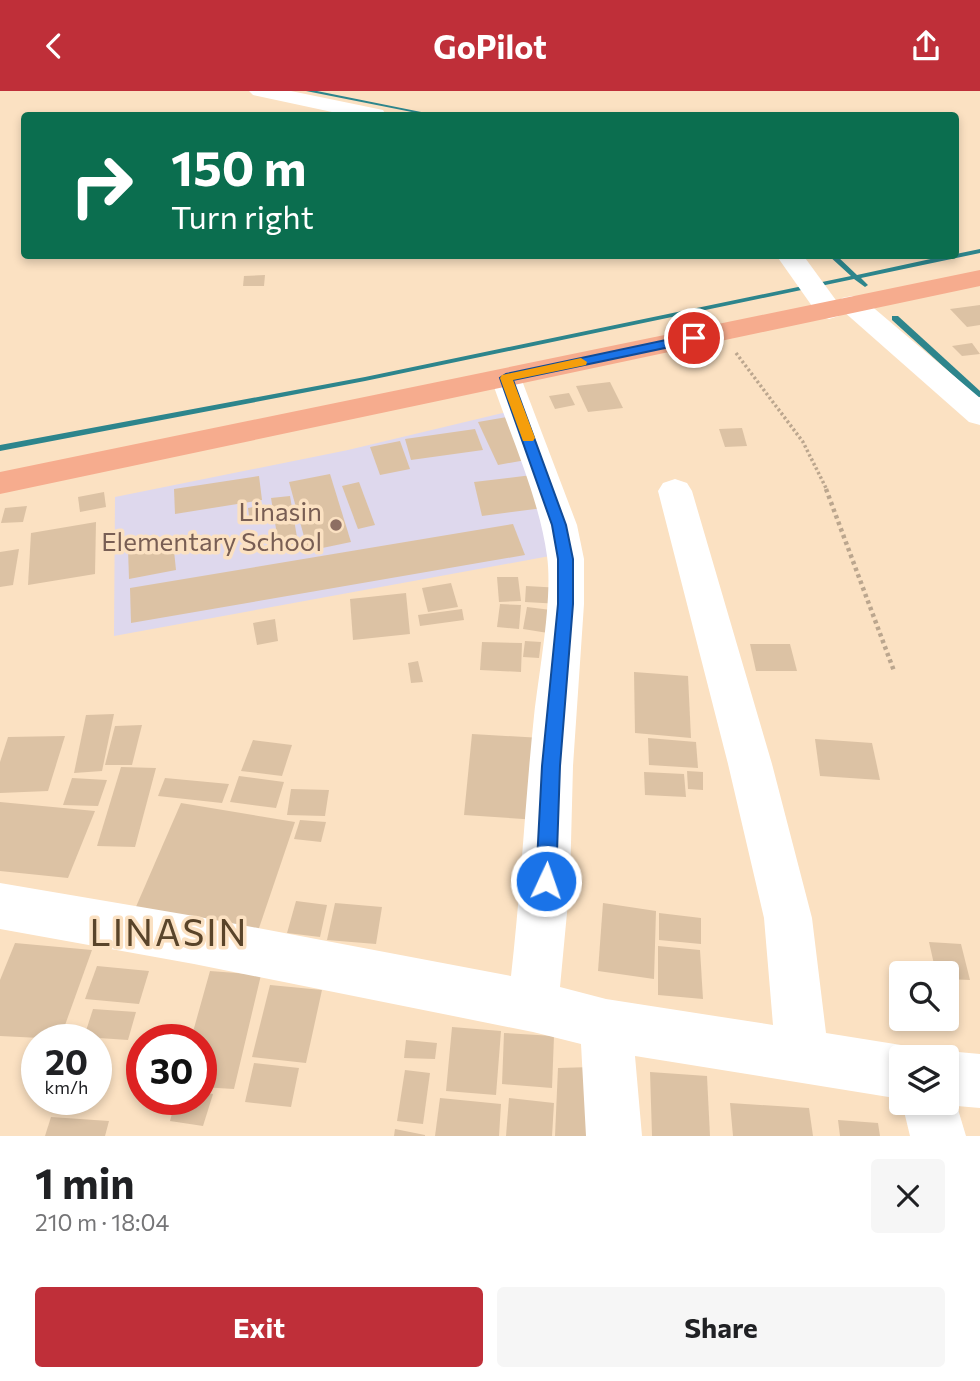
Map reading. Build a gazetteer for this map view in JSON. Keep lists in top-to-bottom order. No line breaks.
{"districts":["LINASIN"],"places":["Linasin Elementary School"],"page":{"header":"GoPilot","turn":["150 m","Turn right"],"speed":"20 km/h","limit":"30","heading":["1 min","210 m · 18:04"],"buttons":["Exit","Share"]}}
